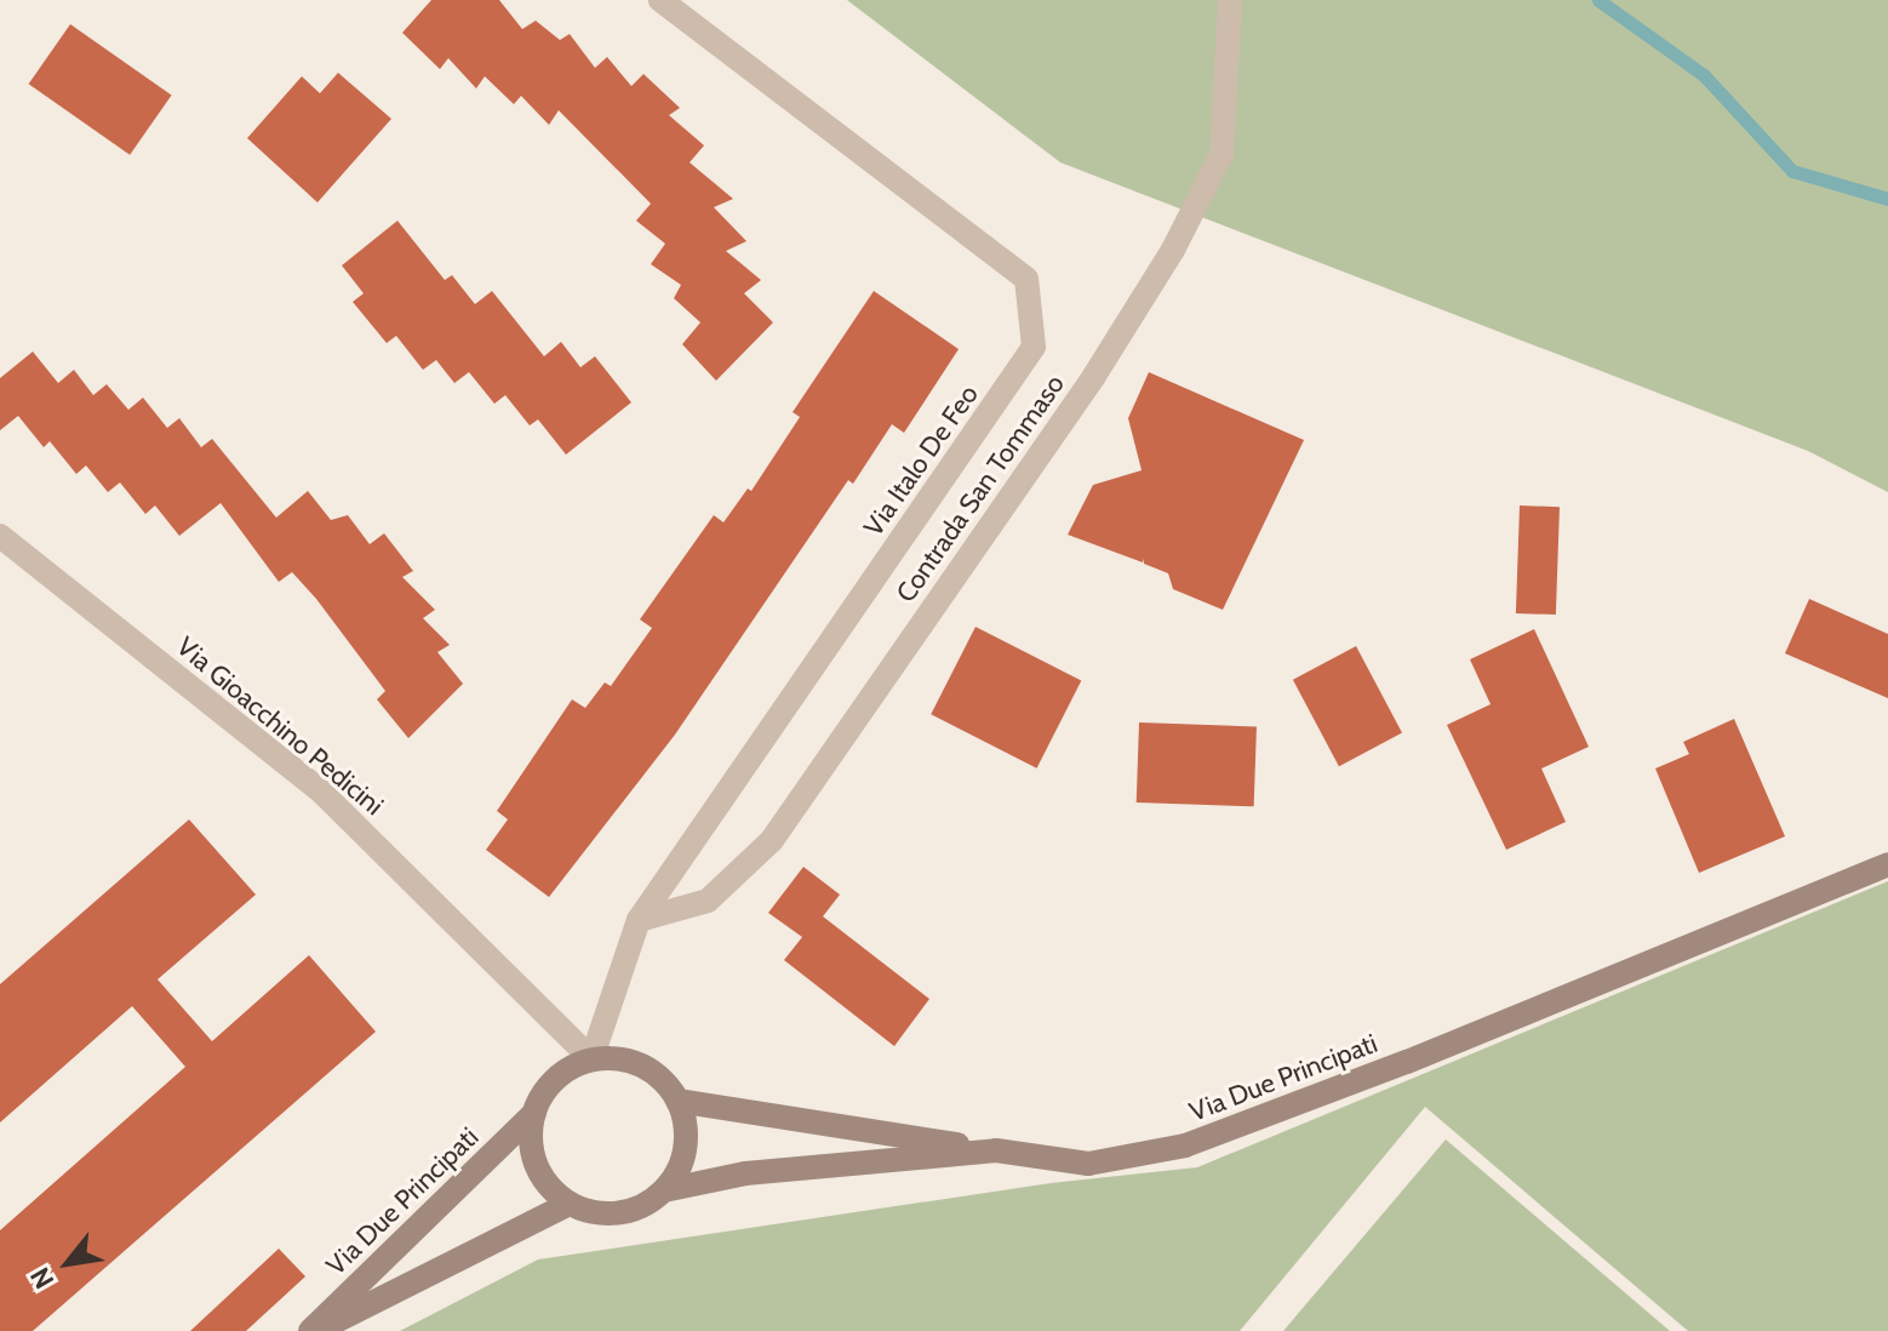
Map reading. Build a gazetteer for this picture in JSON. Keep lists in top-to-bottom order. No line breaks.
{"streets":{"main road":["Via Due Principati"],"street":["Via Italo De Feo","Contrada San Tommaso","Via Gioacchino Pedicini"]},"crossings":[["Via Italo De Feo","Contrada San Tommaso"],["Via Italo De Feo","Via Gioacchino Pedicini"],["Via Italo De Feo","Via Due Principati"],["Via Gioacchino Pedicini","Via Due Principati"]],"north":"bottom left"}
